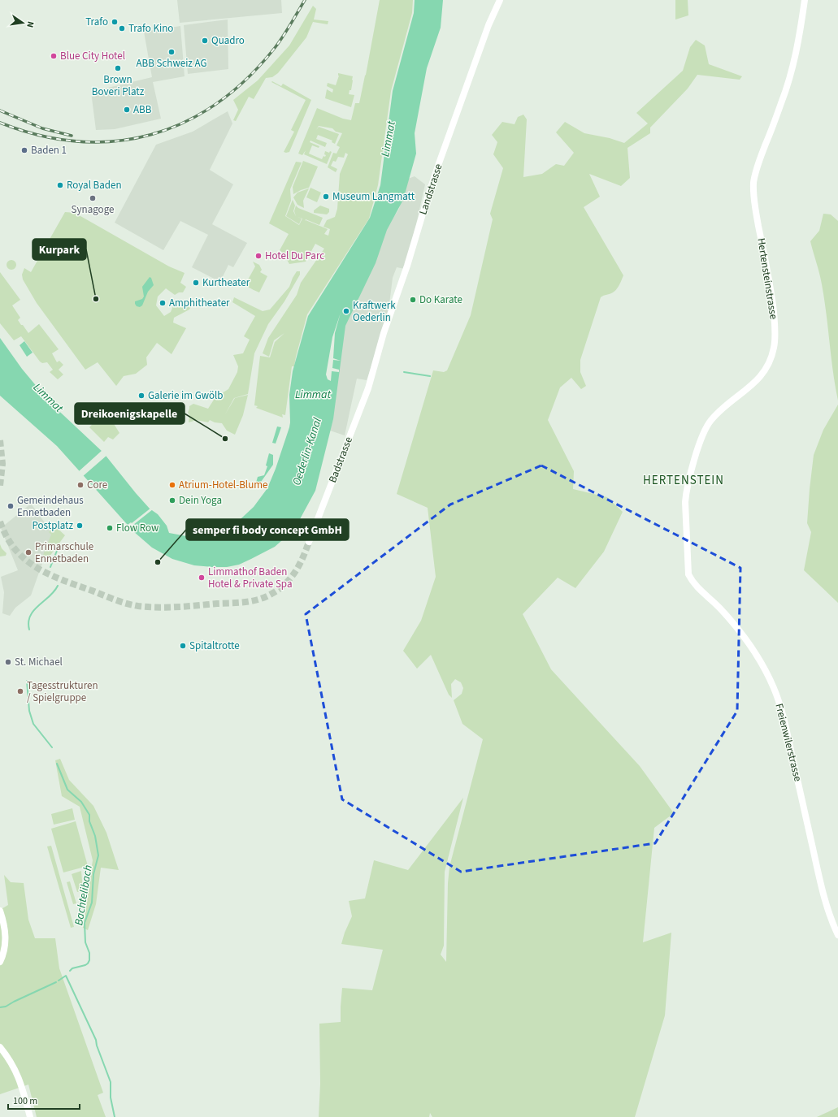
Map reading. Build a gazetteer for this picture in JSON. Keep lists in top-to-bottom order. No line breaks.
{"streets":{"street":["Landstrasse","Hertensteinstrasse","Badstrasse","Freienwilerstrasse"]},"crossings":[["Landstrasse","Badstrasse"],["Hertensteinstrasse","Freienwilerstrasse"]],"districts":["HERTENSTEIN"],"water":["Limmat","Oederlin-Kanal","Bachtelibach"],"places":["Trafo","Trafo Kino","Quadro","ABB Schweiz AG","Blue City Hotel","Brown Boveri Platz","ABB","Baden 1","Royal Baden","Museum Langmatt","Synagoge","Hotel Du Parc","Kurtheater","Kurpark","Do Karate","Amphitheater","Kraftwerk Oederlin","Galerie im Gwölb","Dreikoenigskapelle","Core","Atrium-Hotel-Blume","Dein Yoga","Gemeindehaus Ennetbaden","Postplatz","Flow Row","Primarschule Ennetbaden","semper fi body concept GmbH","Limmathof Baden Hotel & Private Spa","Spitaltrotte","St. Michael","Tagesstrukturen / Spielgruppe"],"scale_bar":"100 m","north":"right"}
